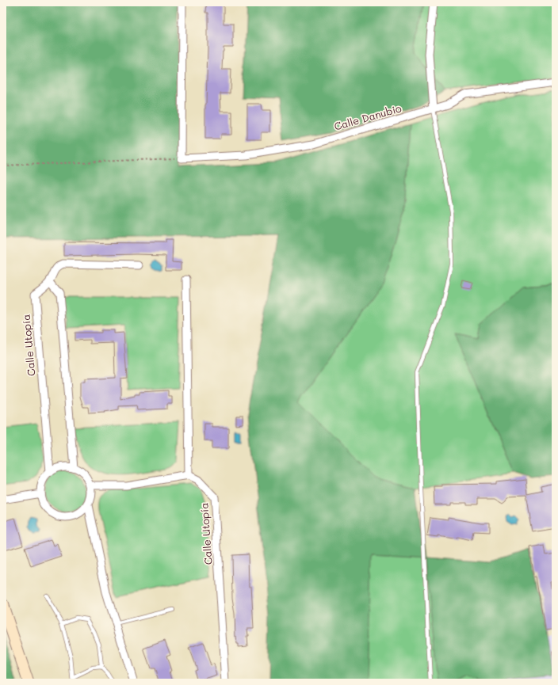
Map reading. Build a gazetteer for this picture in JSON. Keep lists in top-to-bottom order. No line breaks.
{"streets":{"street":["Calle Danubio","Calle Utopía"]}}
